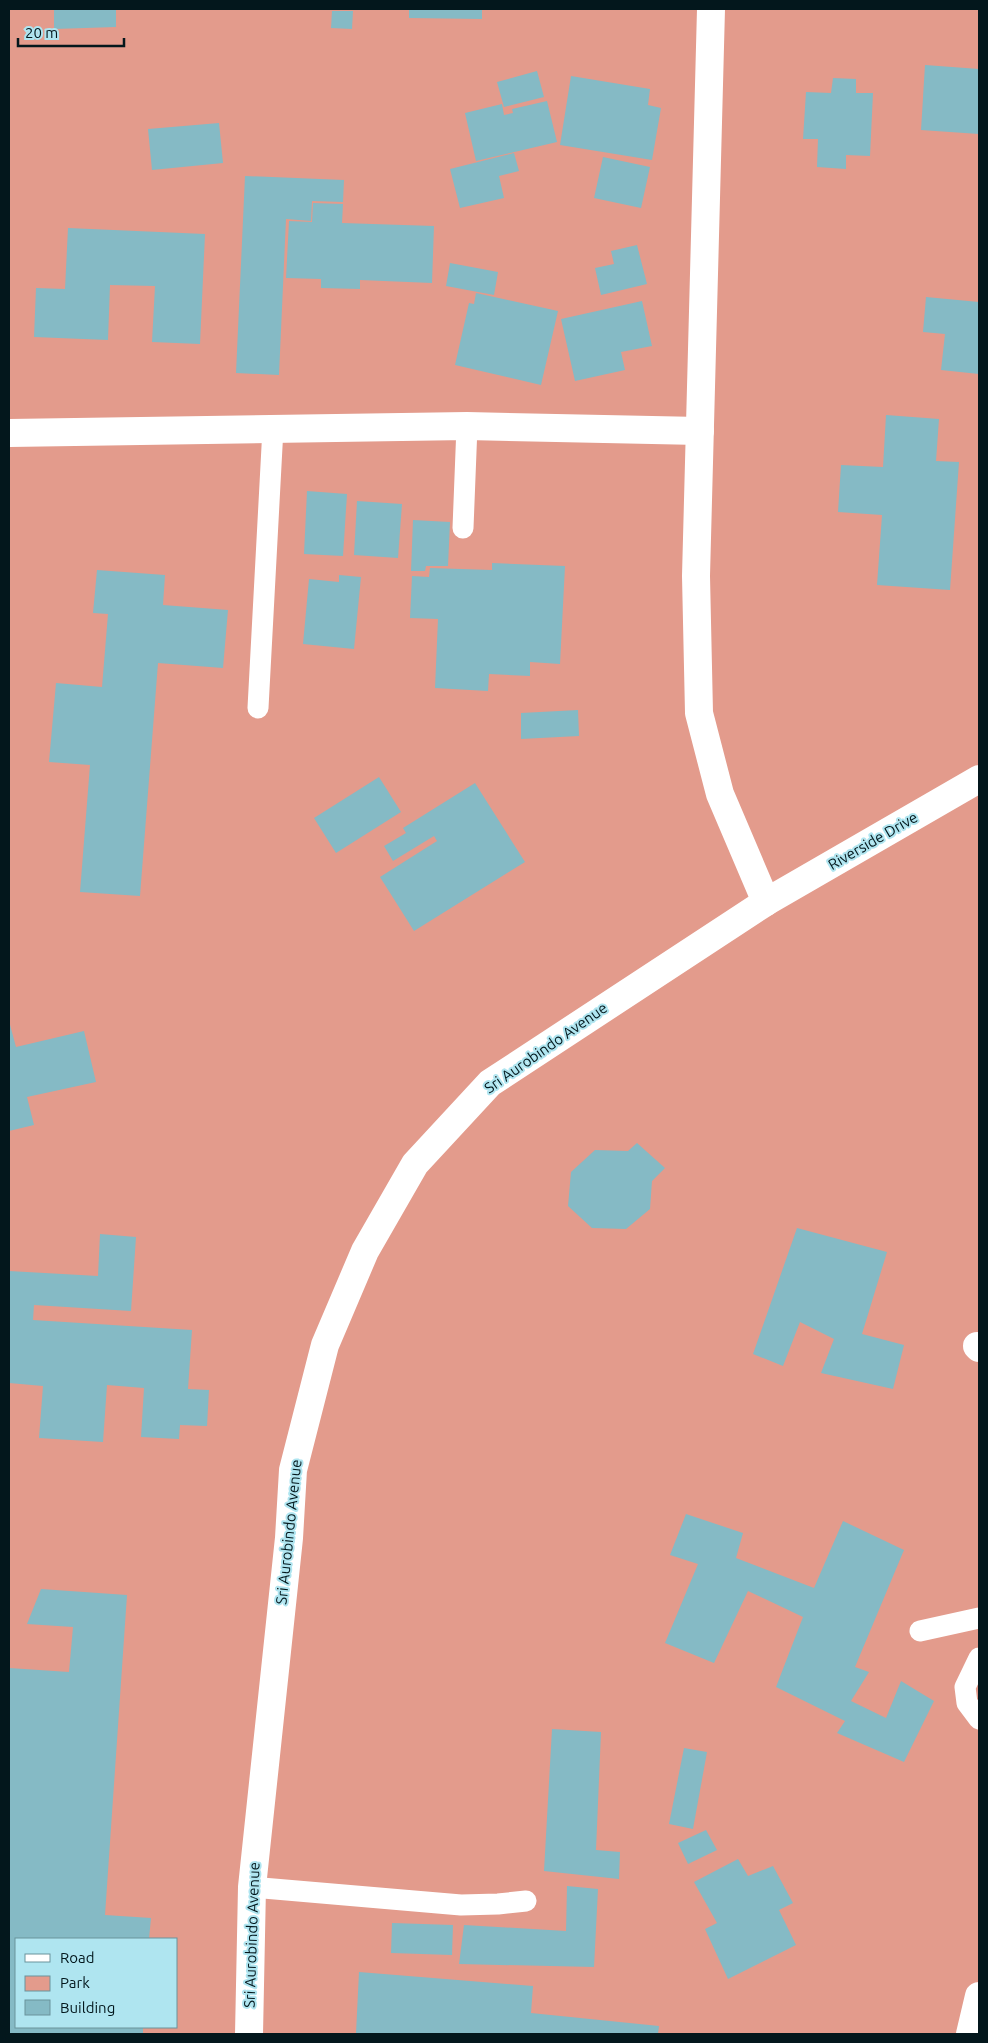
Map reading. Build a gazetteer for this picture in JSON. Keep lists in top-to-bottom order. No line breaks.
{"streets":{"street":["Riverside Drive","Sri Aurobindo Avenue"]},"crossings":[["Riverside Drive","Sri Aurobindo Avenue"]],"legend":["Road","Park","Building"],"scale_bar":"20 m"}
